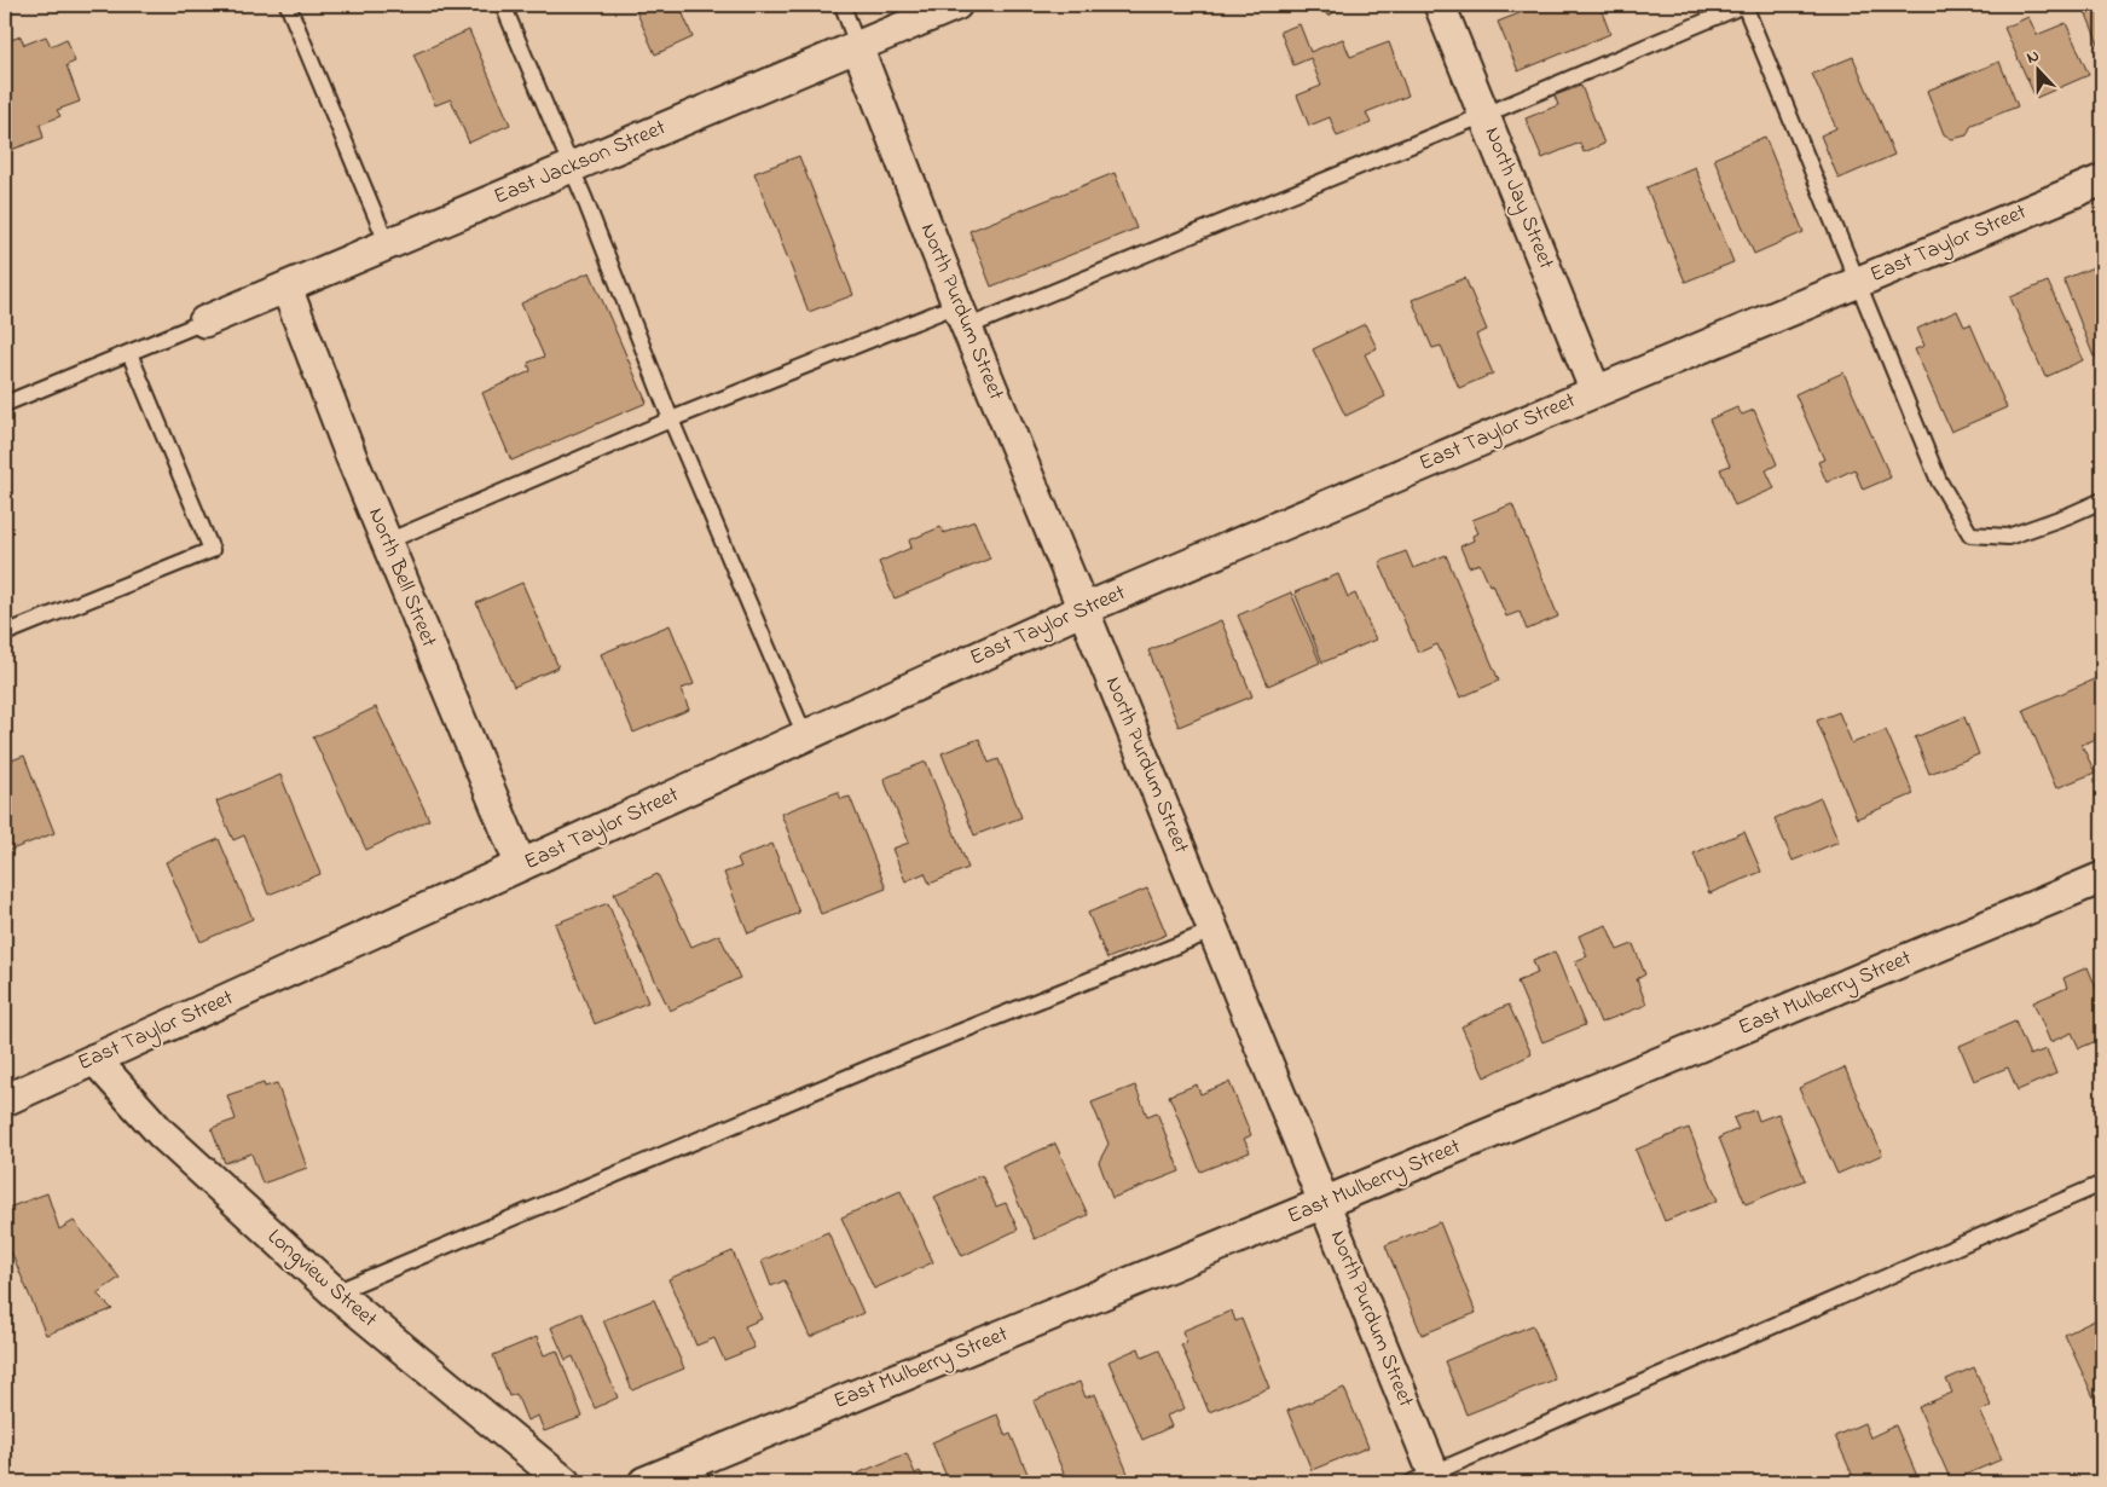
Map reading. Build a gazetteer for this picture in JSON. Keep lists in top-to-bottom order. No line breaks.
{"streets":{"street":["East Jackson Street","North Jay Street","East Taylor Street","North Purdum Street","North Bell Street","East Mulberry Street","Longview Street"]},"crossings":[["East Jackson Street","North Purdum Street"],["East Jackson Street","North Bell Street"],["North Jay Street","East Taylor Street"],["East Taylor Street","North Purdum Street"],["East Taylor Street","North Bell Street"],["East Taylor Street","Longview Street"],["North Purdum Street","East Mulberry Street"]],"north":"top"}
